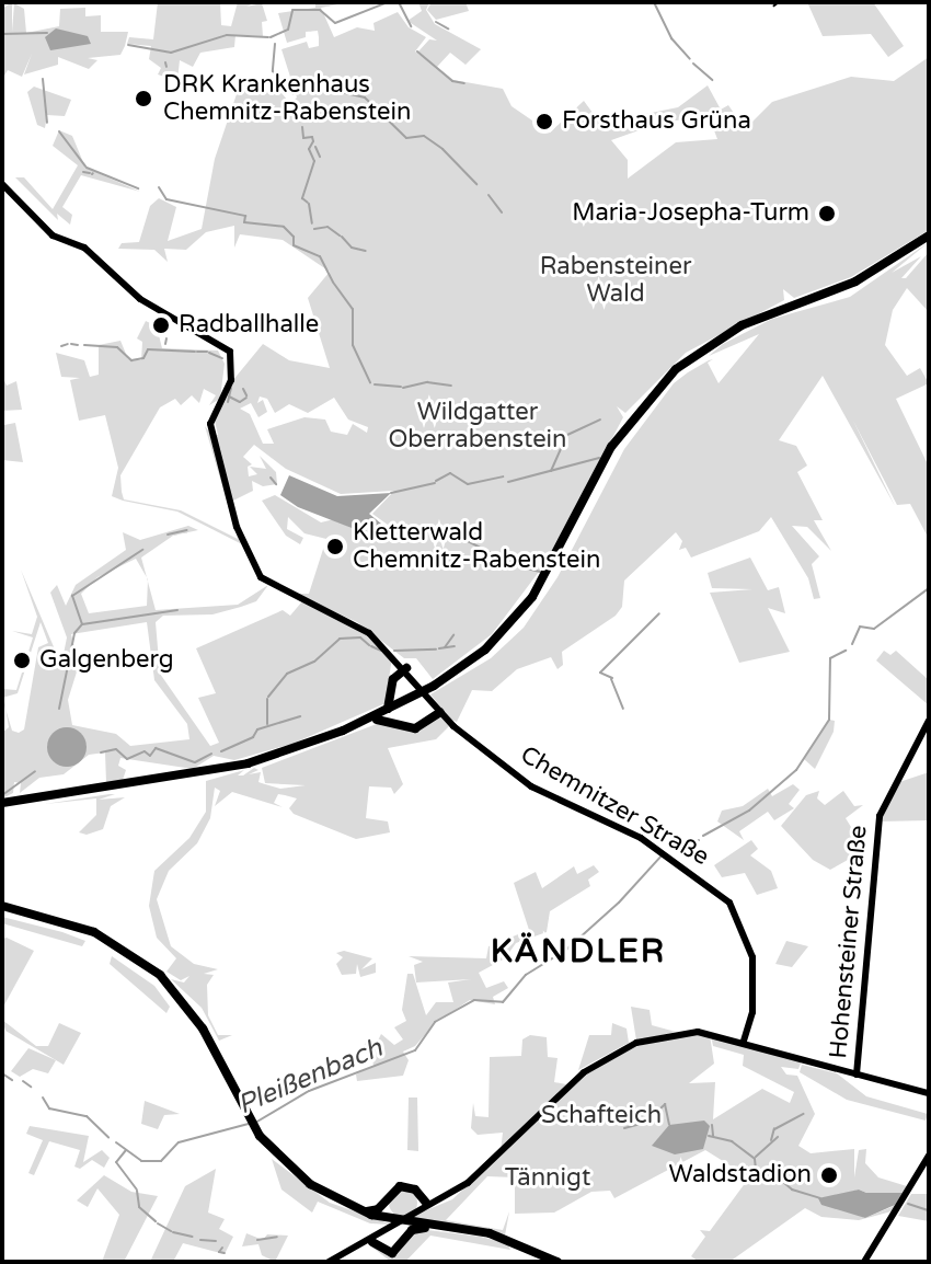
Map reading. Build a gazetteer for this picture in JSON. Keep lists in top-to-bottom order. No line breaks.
{"streets":{"main road":["Chemnitzer Straße","Hohensteiner Straße"]},"districts":["KÄNDLER"],"water":["Pleißenbach"],"parks":["Rabensteiner Wald","Wildgatter Oberrabenstein","Schafteich","Tännigt"],"places":["DRK Krankenhaus Chemnitz-Rabenstein","Forsthaus Grüna","Maria-Josepha-Turm","Radballhalle","Kletterwald Chemnitz-Rabenstein","Galgenberg","Waldstadion"]}
